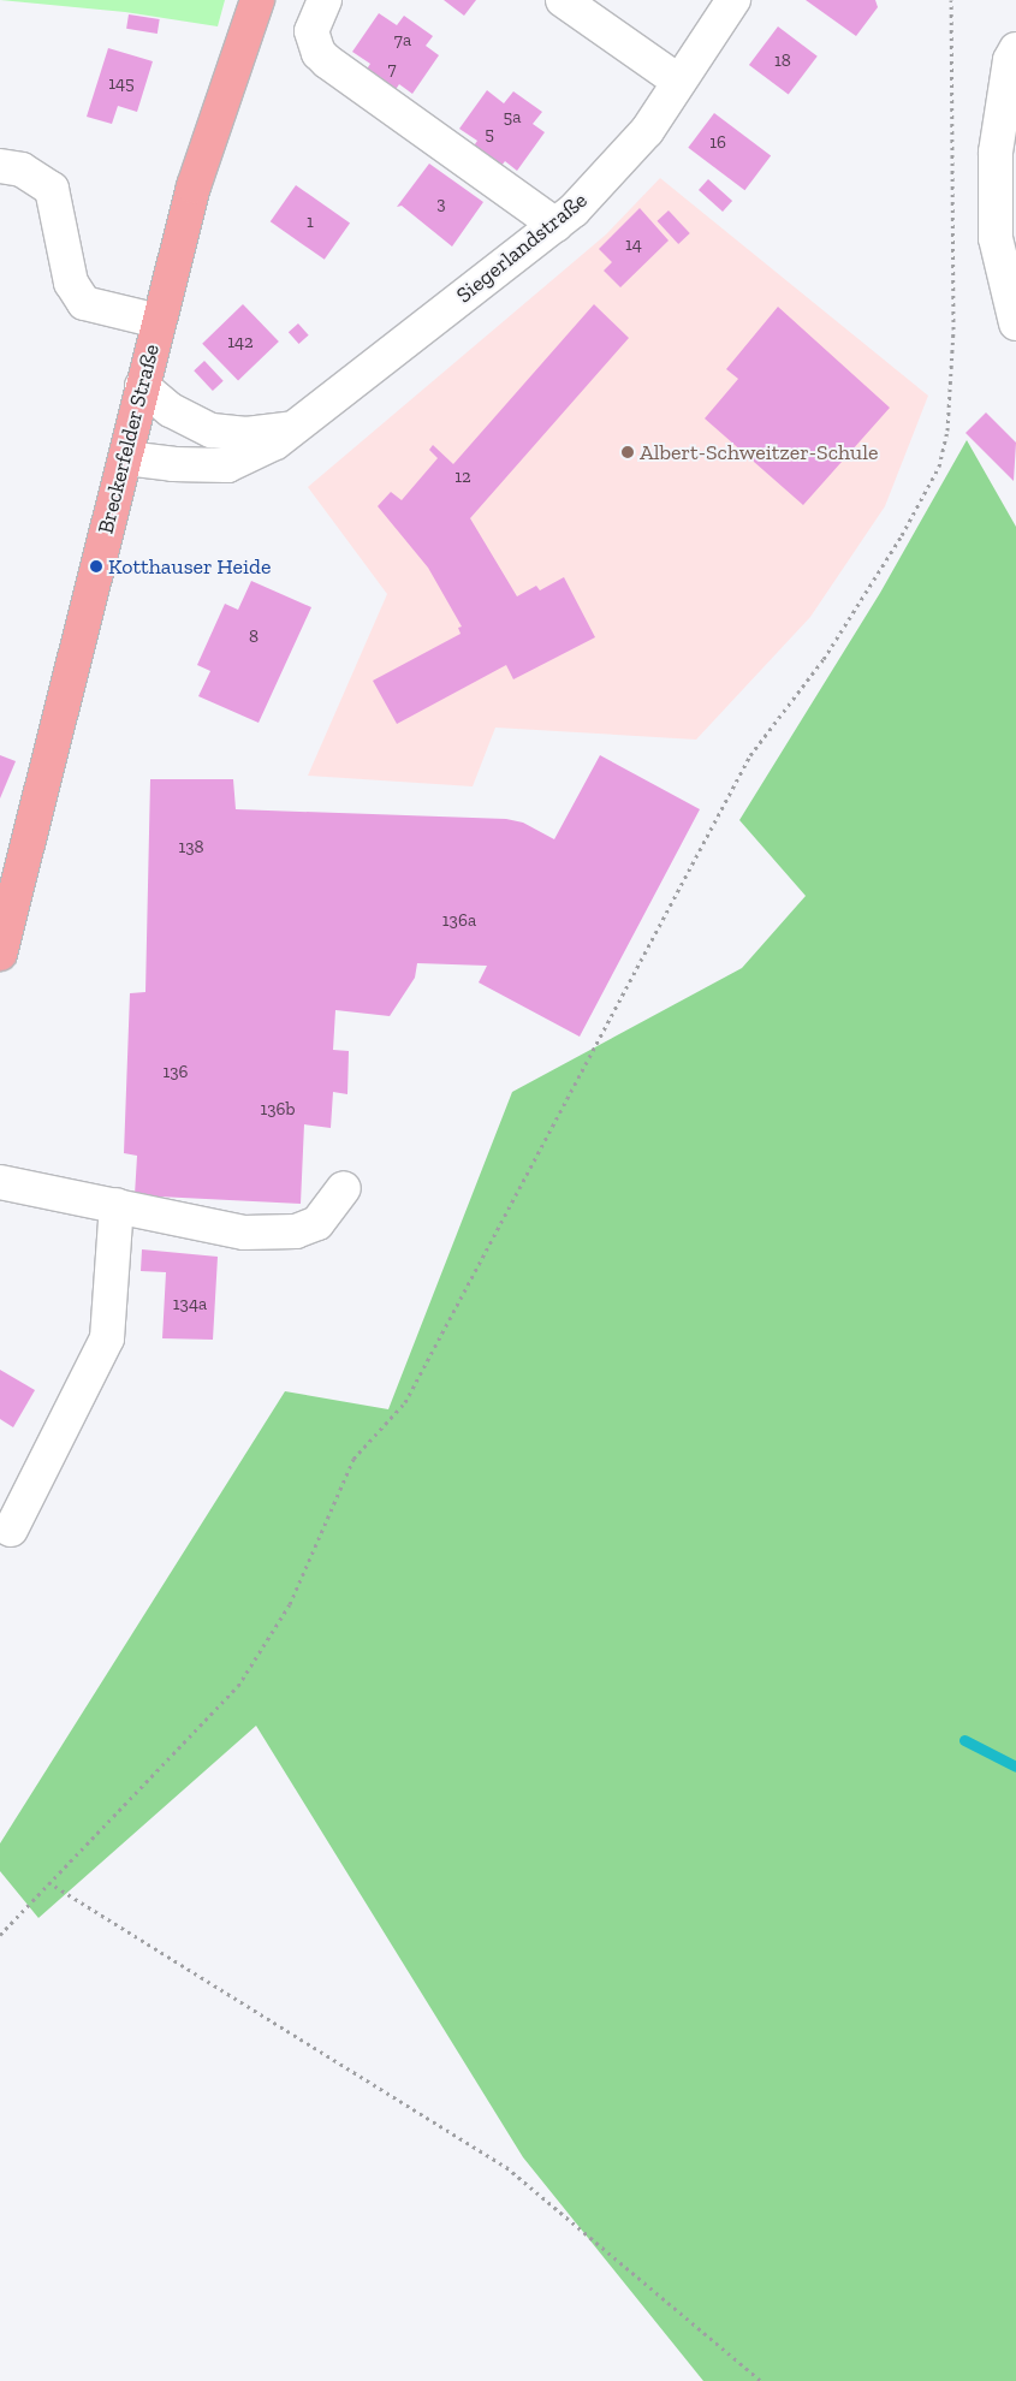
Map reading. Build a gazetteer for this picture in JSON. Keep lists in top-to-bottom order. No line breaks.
{"streets":{"main road":["Breckerfelder Straße"],"street":["Siegerlandstraße"]},"crossings":[["Siegerlandstraße","Breckerfelder Straße"]],"places":["Albert-Schweitzer-Schule","Kotthauser Heide"],"house_numbers":["7a","18","7","145","5a","5","16","3","1","14","142","12","8","138","136a","136","136b","134a"]}
